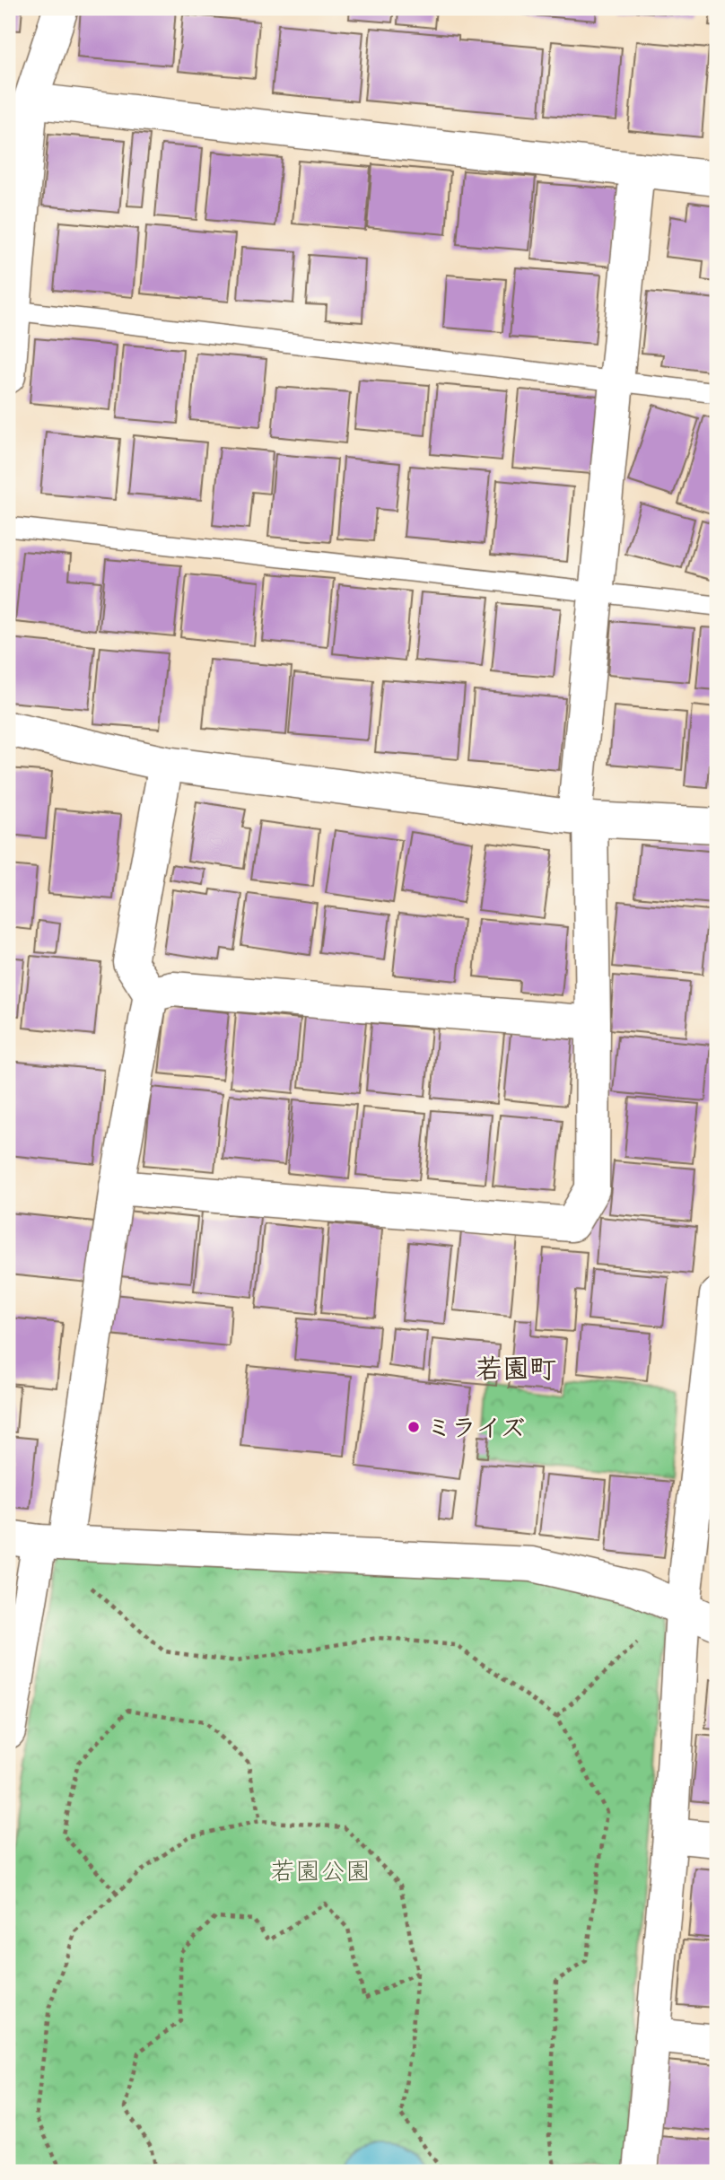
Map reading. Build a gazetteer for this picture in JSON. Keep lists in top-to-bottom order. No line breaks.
{"districts":["若園町"],"parks":["若園公園"],"places":["ミライズ"]}
